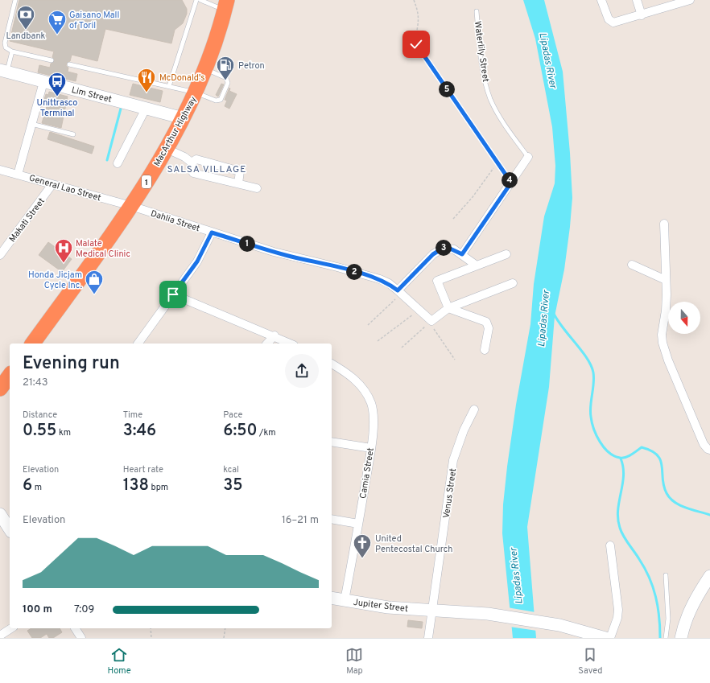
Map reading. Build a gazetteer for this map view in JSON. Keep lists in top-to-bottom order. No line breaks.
{"streets":{"highway":["MacArthur Highway","1"],"main road":["Lim Street","Jupiter Street"],"street":["General Lao Street","Makati Street","Dahlia Street","Camia Street","Venus Street"],"lane":["Waterlily Street"]},"crossings":[["Lim Street","MacArthur Highway"],["MacArthur Highway","General Lao Street"],["MacArthur Highway","Dahlia Street"],["General Lao Street","Makati Street"],["General Lao Street","Dahlia Street"],["Camia Street","Jupiter Street"],["Venus Street","Jupiter Street"]],"districts":["SALSA VILLAGE"],"water":["Lipadas River"],"places":{"bank":["Landbank"],"supermarket":["Gaisano Mall of Toril"],"fuel station":["Petron"],"restaurant":["McDonald's"],"bus stop":["Unittrasco Terminal"],"hospital":["Malate Medical Clinic"],"shop":["Honda Jicjam Cycle Inc."],"church":["United Pentecostal Church"]},"north":"bottom","page":{"pins":["5","4","1","3","2"],"heading":["Evening run","21:43"],"stats":[["Distance","0.55 km"],["Time","3:46"],["Pace","6:50 /km"],["Elevation","6 m"],["Heart rate","138 bpm"],["kcal","35"]],"chart":["Elevation","16–21 m"],"list":[{"name":"100 m","note":"7:09"}],"tabs":["Home","Map","Saved"]}}
